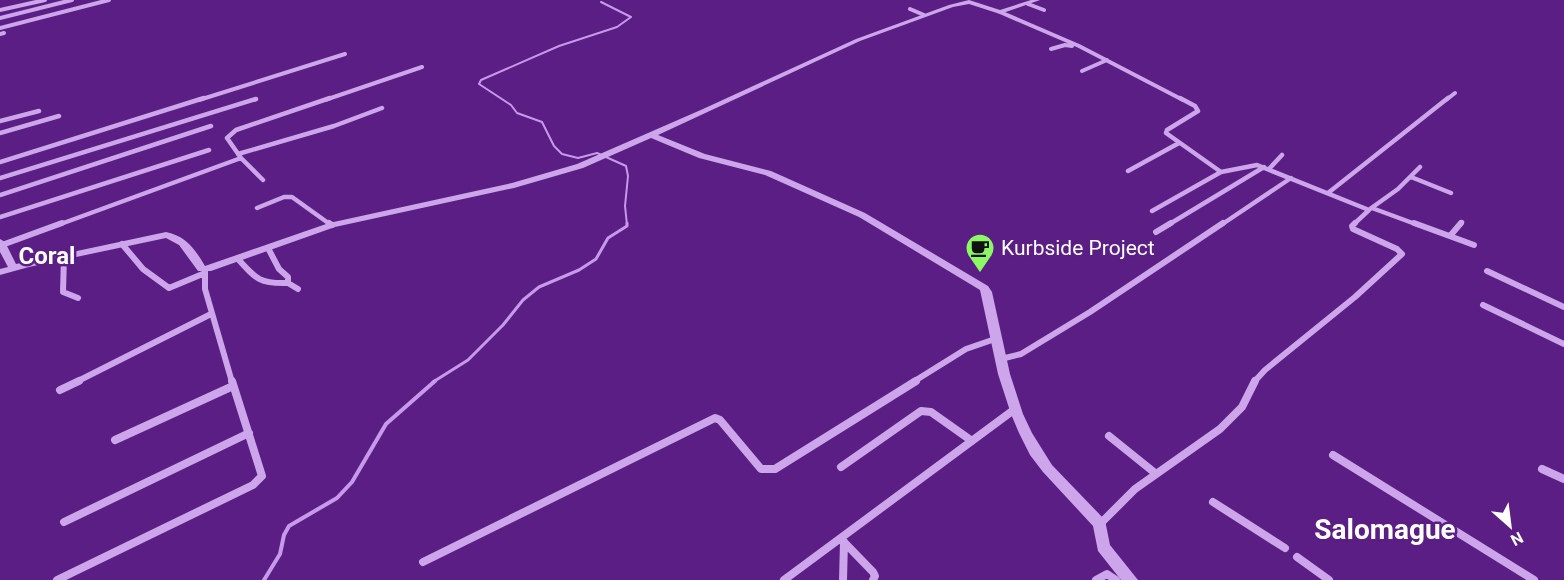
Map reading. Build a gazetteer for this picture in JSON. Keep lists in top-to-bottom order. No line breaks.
{"districts":["Coral","Salomague"],"places":{"cafe":["Kurbside Project"]},"north":"bottom right"}
